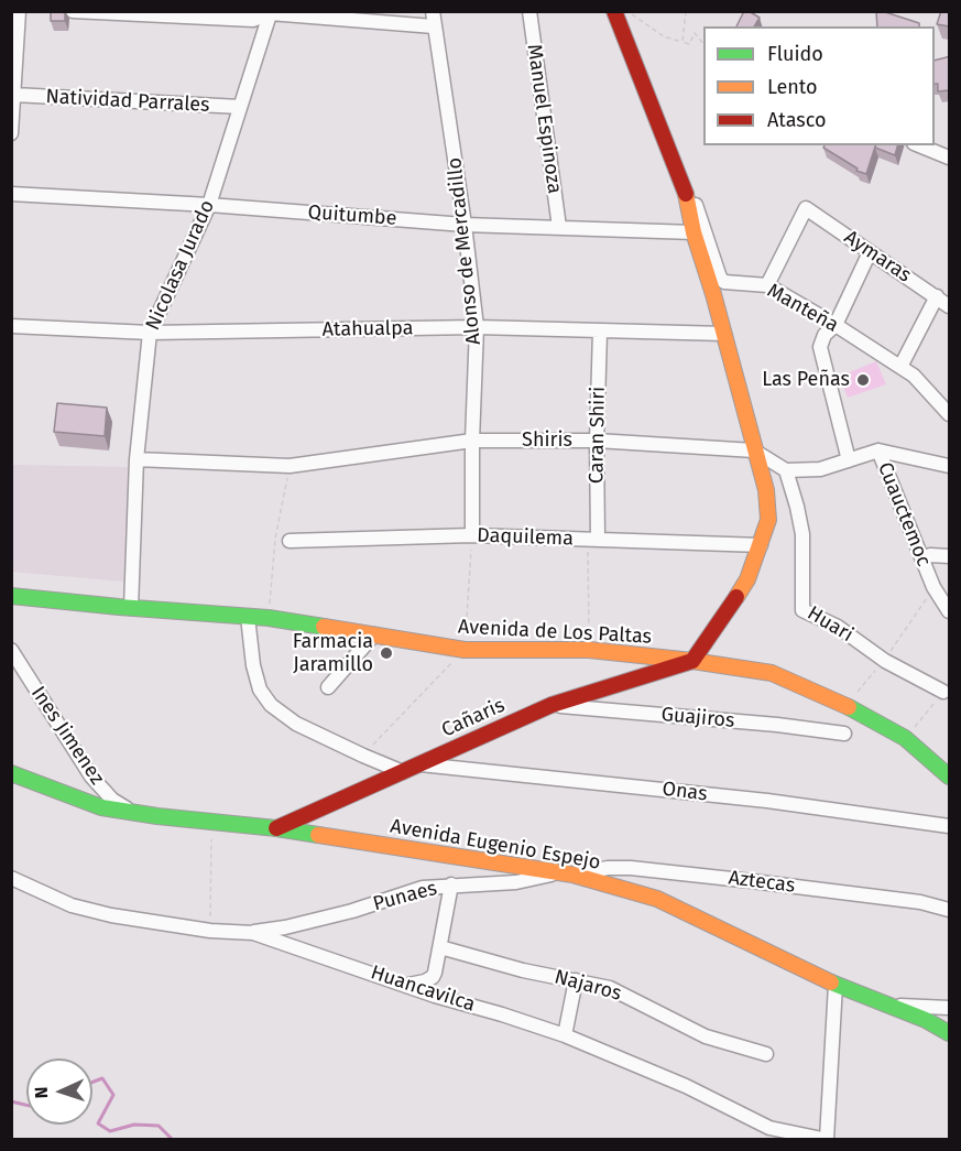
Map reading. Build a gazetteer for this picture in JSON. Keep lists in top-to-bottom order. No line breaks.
{"streets":{"main road":["Avenida de Los Paltas","Cañaris","Avenida Eugenio Espejo"],"street":["Natividad Parrales","Manuel Espinoza","Quitumbe","Alonso de Mercadillo","Aymaras","Nicolasa Jurado","Manteña","Atahualpa","Caran Shiri","Shiris","Cuauctemoc","Daquilema","Huari","Guajiros","Ines Jimenez","Onas","Aztecas","Punaes","Najaros","Huancavilca"]},"crossings":[["Natividad Parrales","Nicolasa Jurado"],["Manuel Espinoza","Quitumbe"],["Quitumbe","Alonso de Mercadillo"],["Quitumbe","Nicolasa Jurado"],["Alonso de Mercadillo","Atahualpa"],["Alonso de Mercadillo","Shiris"],["Alonso de Mercadillo","Daquilema"],["Aymaras","Manteña"],["Nicolasa Jurado","Atahualpa"],["Nicolasa Jurado","Shiris"],["Nicolasa Jurado","Avenida de Los Paltas"],["Atahualpa","Caran Shiri"],["Caran Shiri","Shiris"],["Caran Shiri","Daquilema"],["Shiris","Huari"],["Avenida de Los Paltas","Cañaris"],["Cañaris","Guajiros"],["Cañaris","Onas"],["Cañaris","Avenida Eugenio Espejo"],["Ines Jimenez","Avenida Eugenio Espejo"],["Avenida Eugenio Espejo","Aztecas"],["Avenida Eugenio Espejo","Punaes"],["Aztecas","Punaes"],["Punaes","Huancavilca"]],"places":["Las Peñas","Farmacia Jaramillo"],"legend":["Fluido","Lento","Atasco"],"north":"left"}
